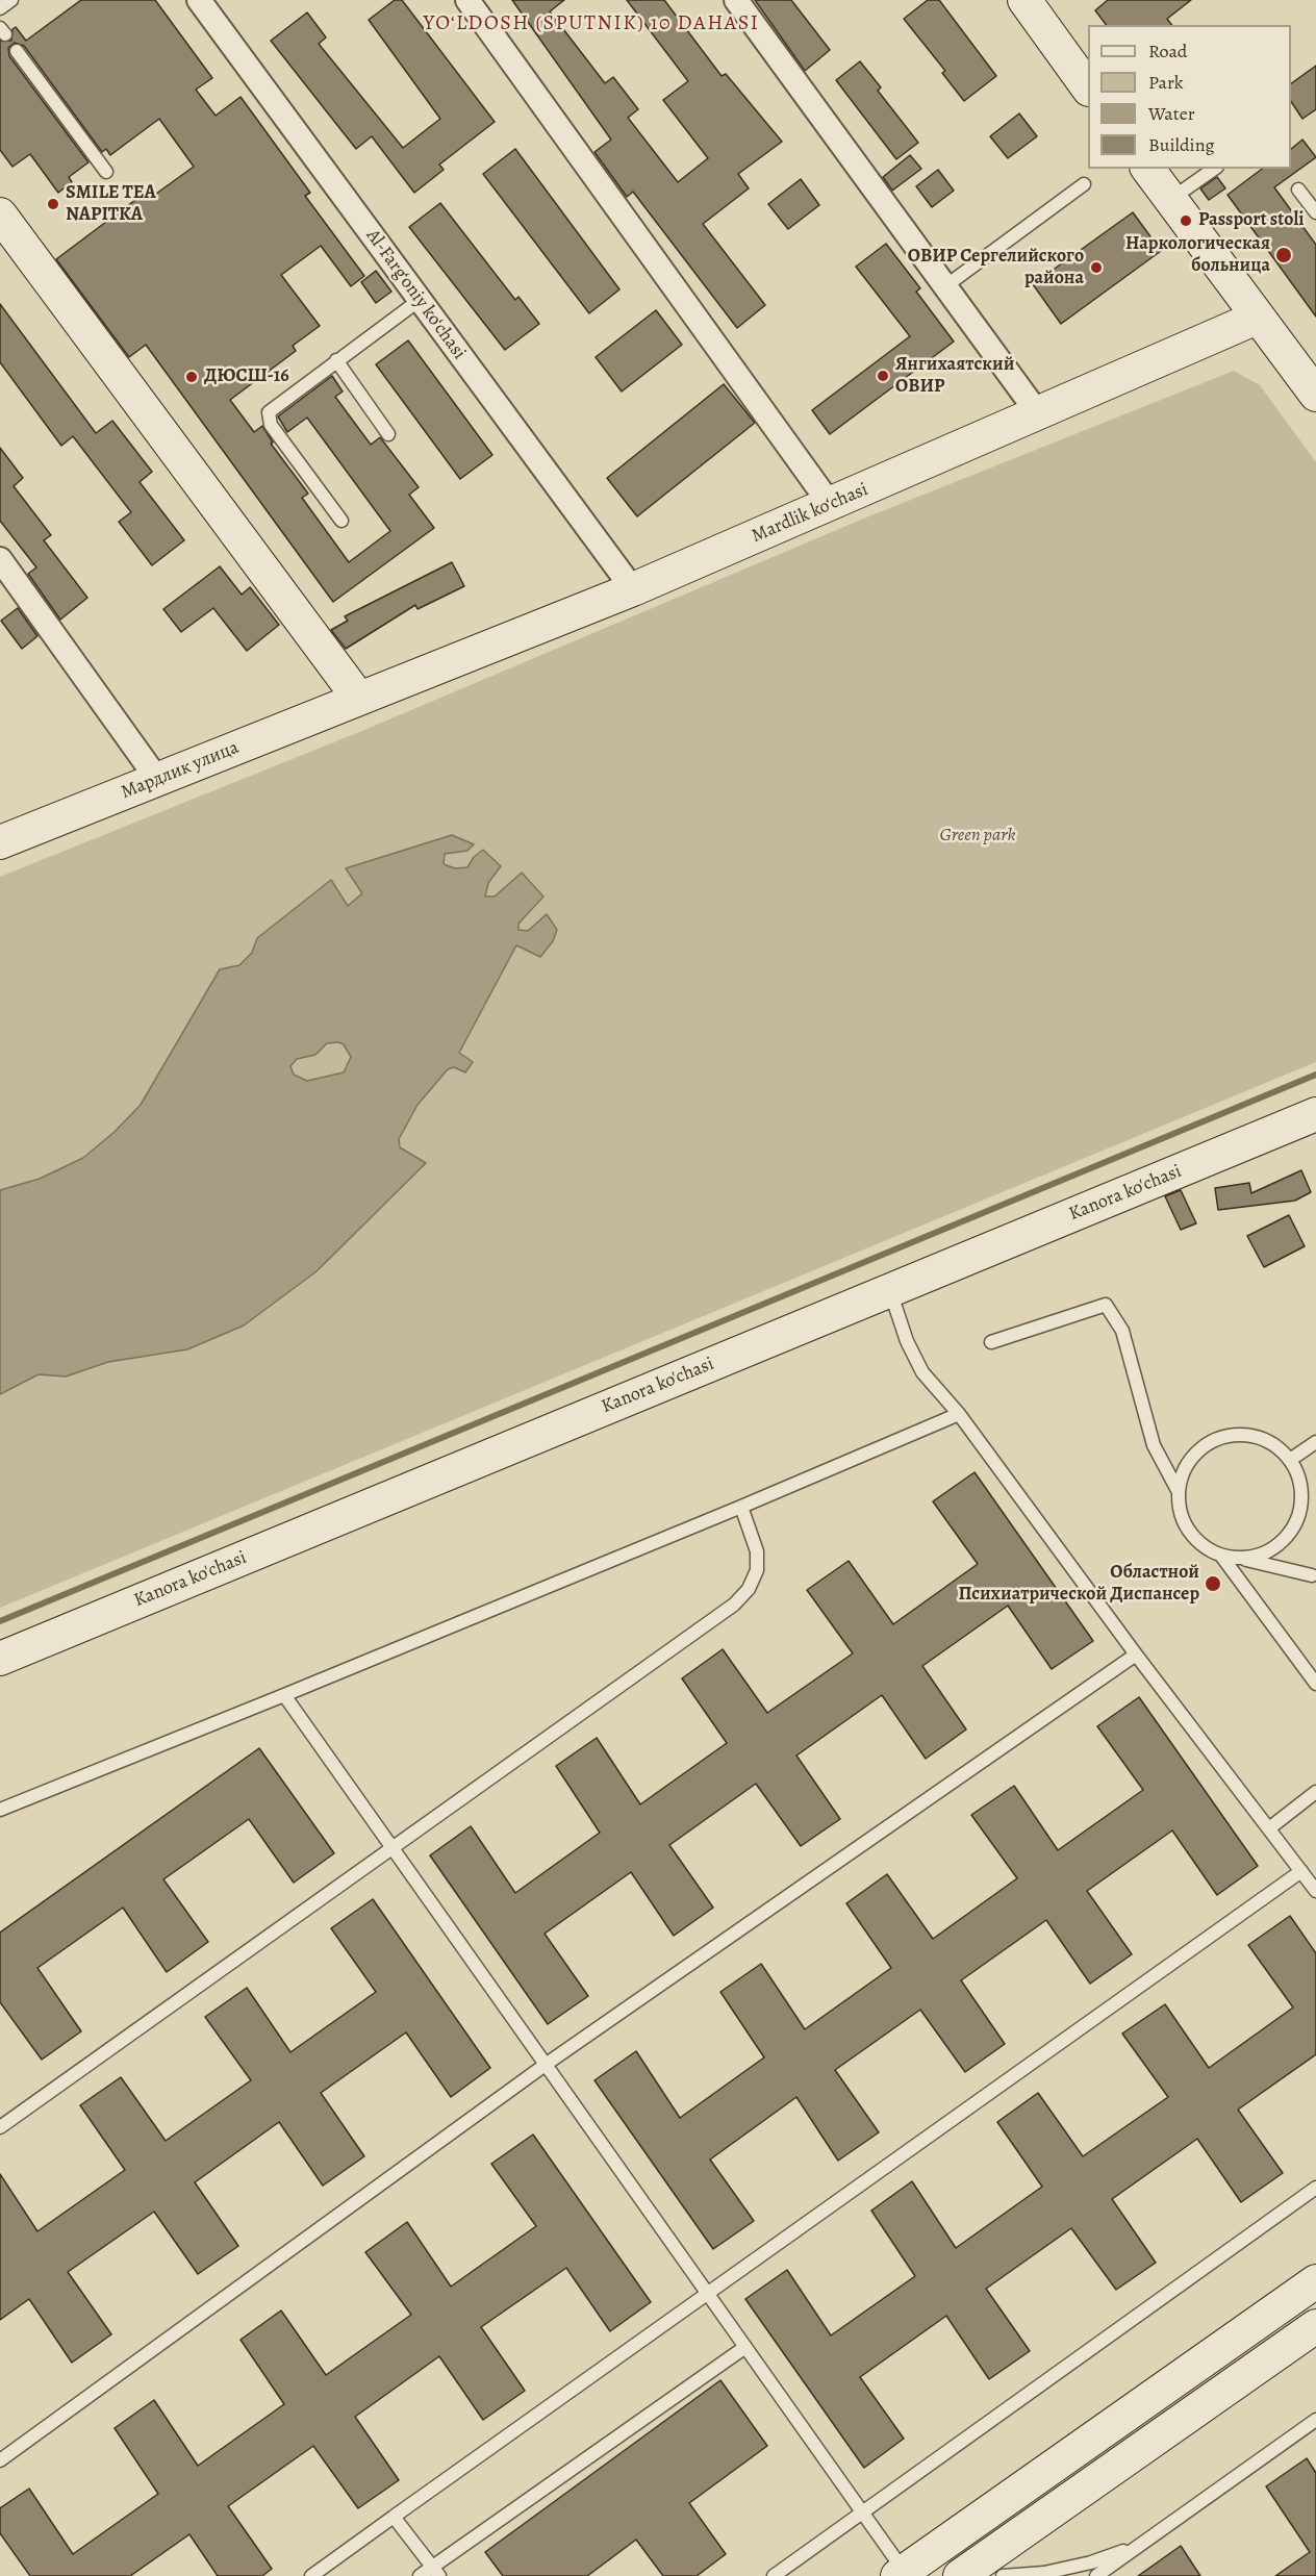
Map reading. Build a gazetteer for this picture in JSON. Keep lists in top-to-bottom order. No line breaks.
{"streets":{"street":["Al-Farg‘oniy ko‘chasi","Mardlik ko‘chasi","Мардлик улица","Kanora ko'chasi"]},"crossings":[["Al-Farg‘oniy ko‘chasi","Mardlik ko‘chasi"],["Mardlik ko‘chasi","Мардлик улица"]],"districts":["YO‘LDOSH (SPUTNIK) 10 DAHASI"],"parks":["Green park"],"places":["SMILE TEA NAPITKA","Passport stoli","Наркологическая больница","ОВИР Сергелийского района","Янгихаятский ОВИР","ДЮСШ-16","Областной Психиатрической Диспансер"],"legend":["Road","Park","Water","Building"]}
